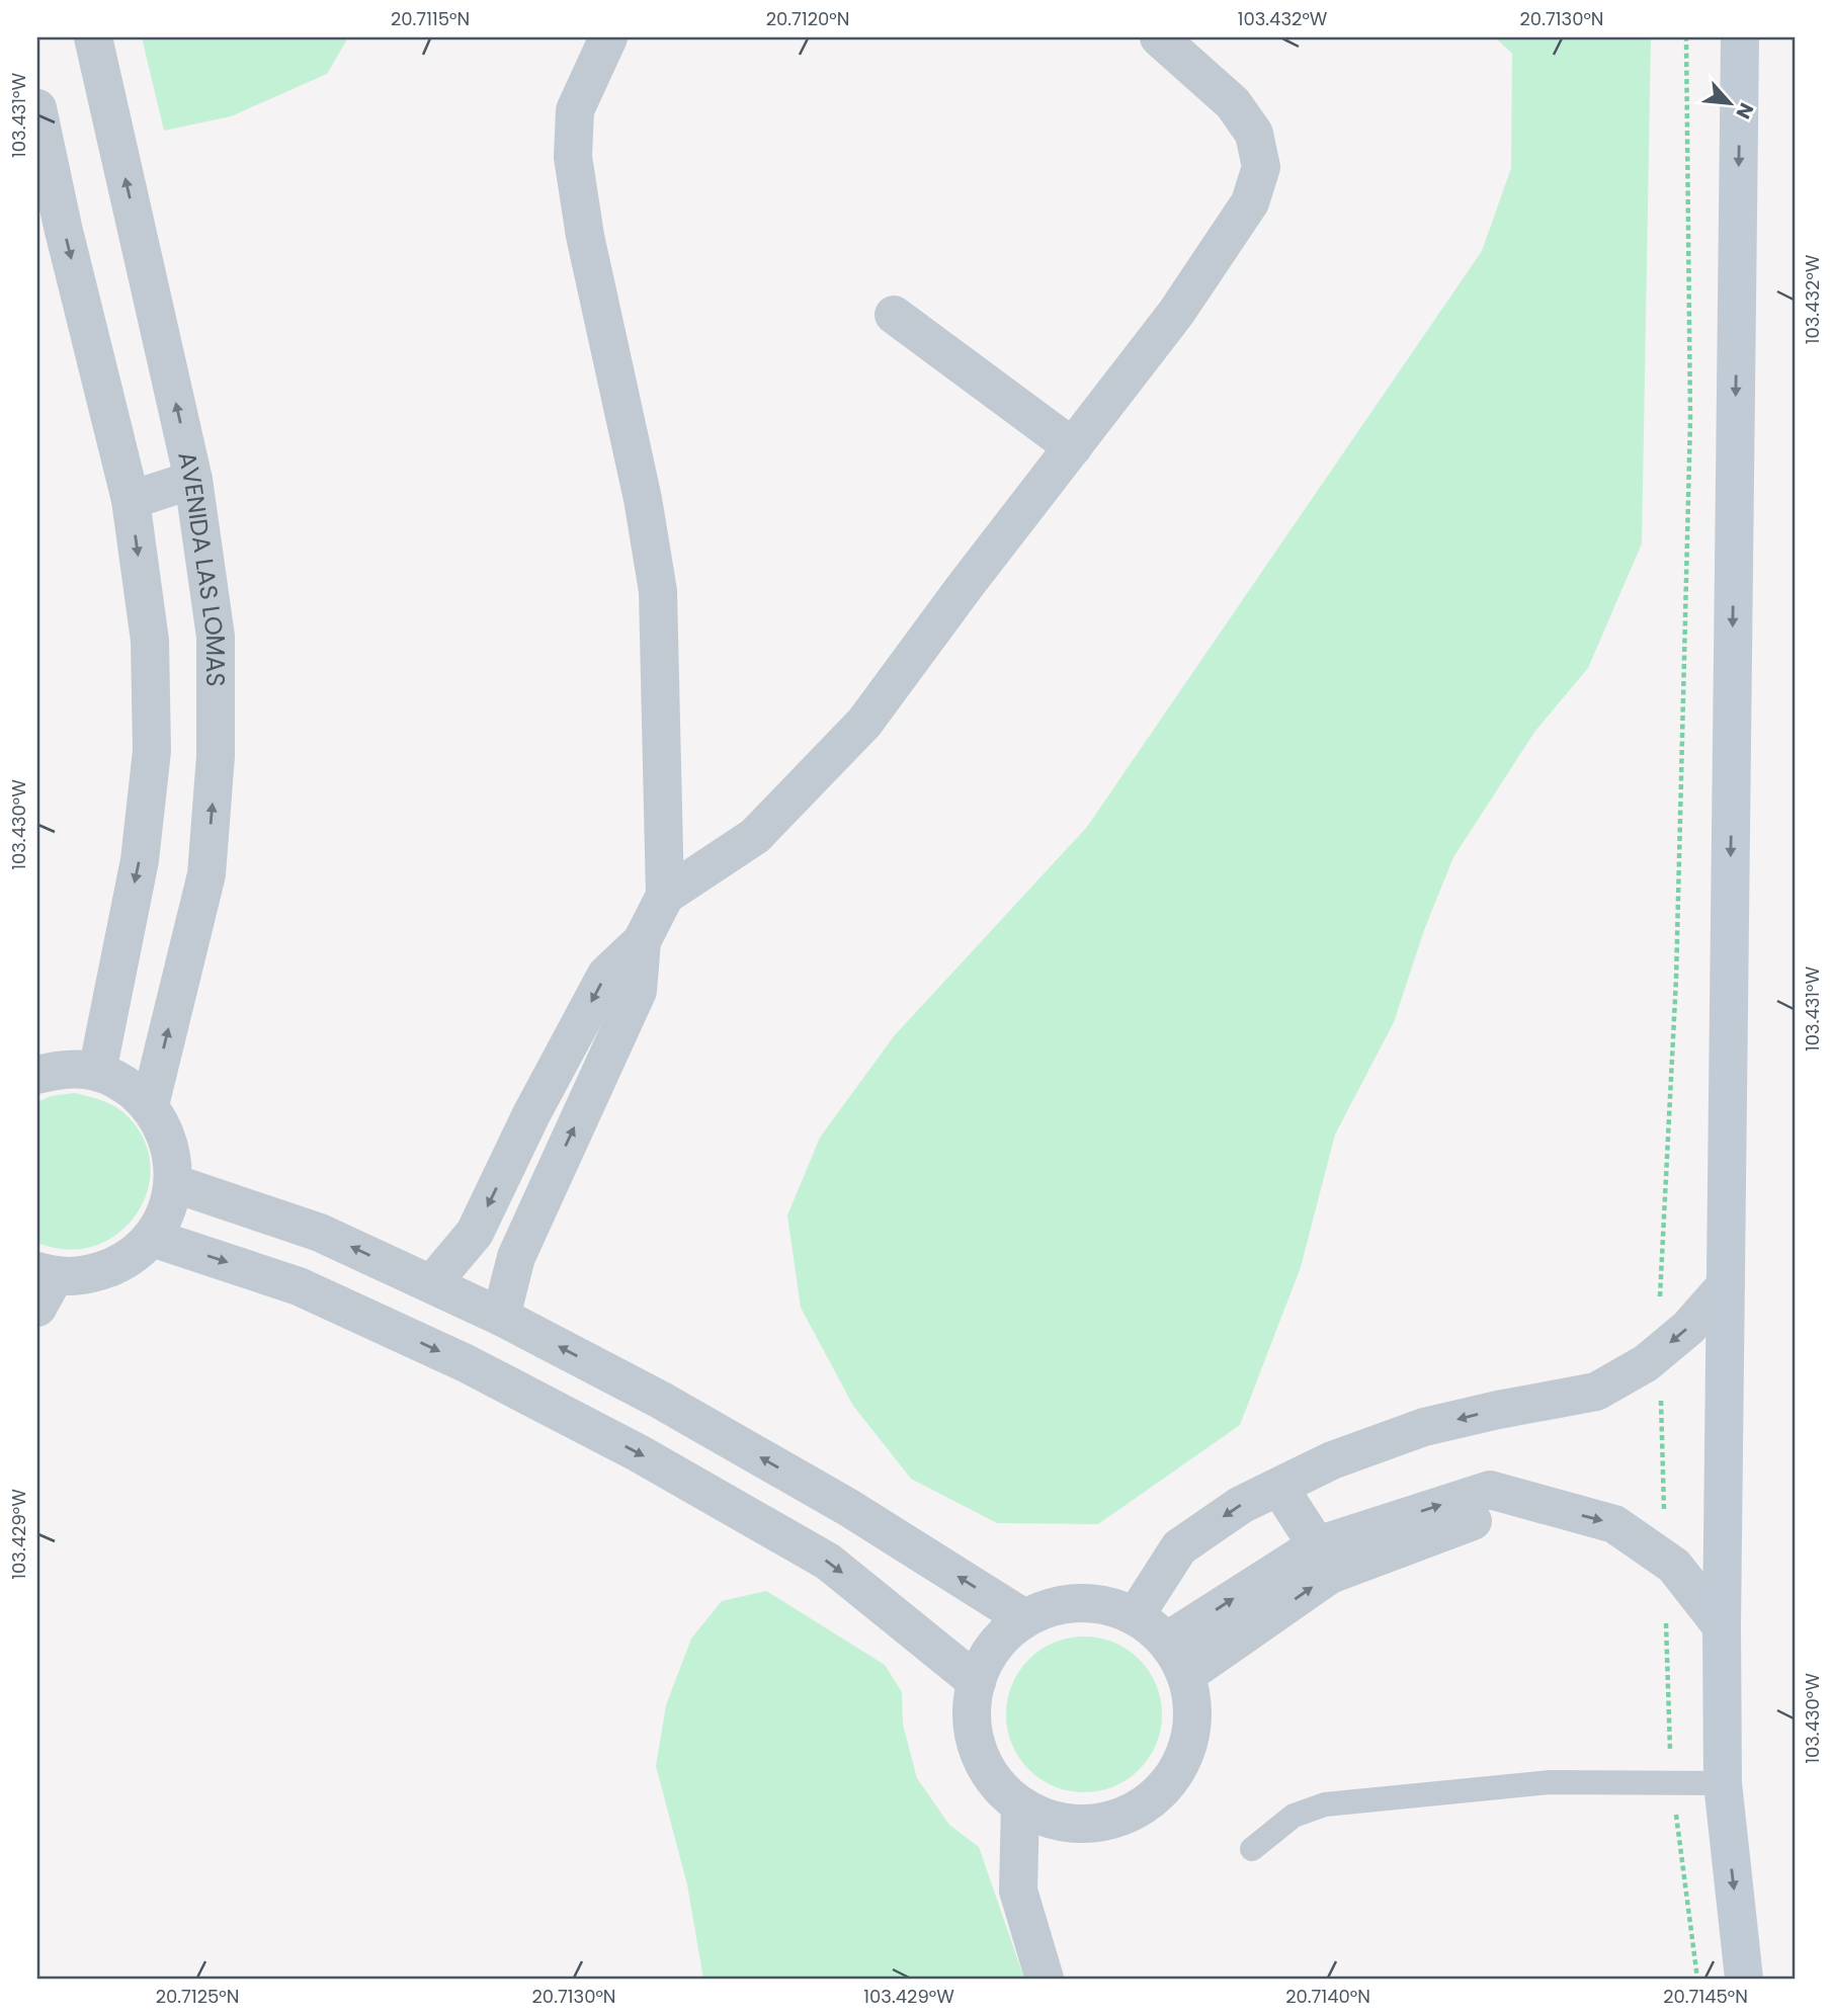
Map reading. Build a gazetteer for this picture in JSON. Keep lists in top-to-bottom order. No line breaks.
{"streets":{"street":["AVENIDA LAS LOMAS"]},"north":"bottom right","coordinates":["20.7115°N","20.7120°N","103.432°W","20.7130°N","103.431°W","103.430°W","103.429°W","20.7125°N","20.7140°N","20.7145°N"]}
